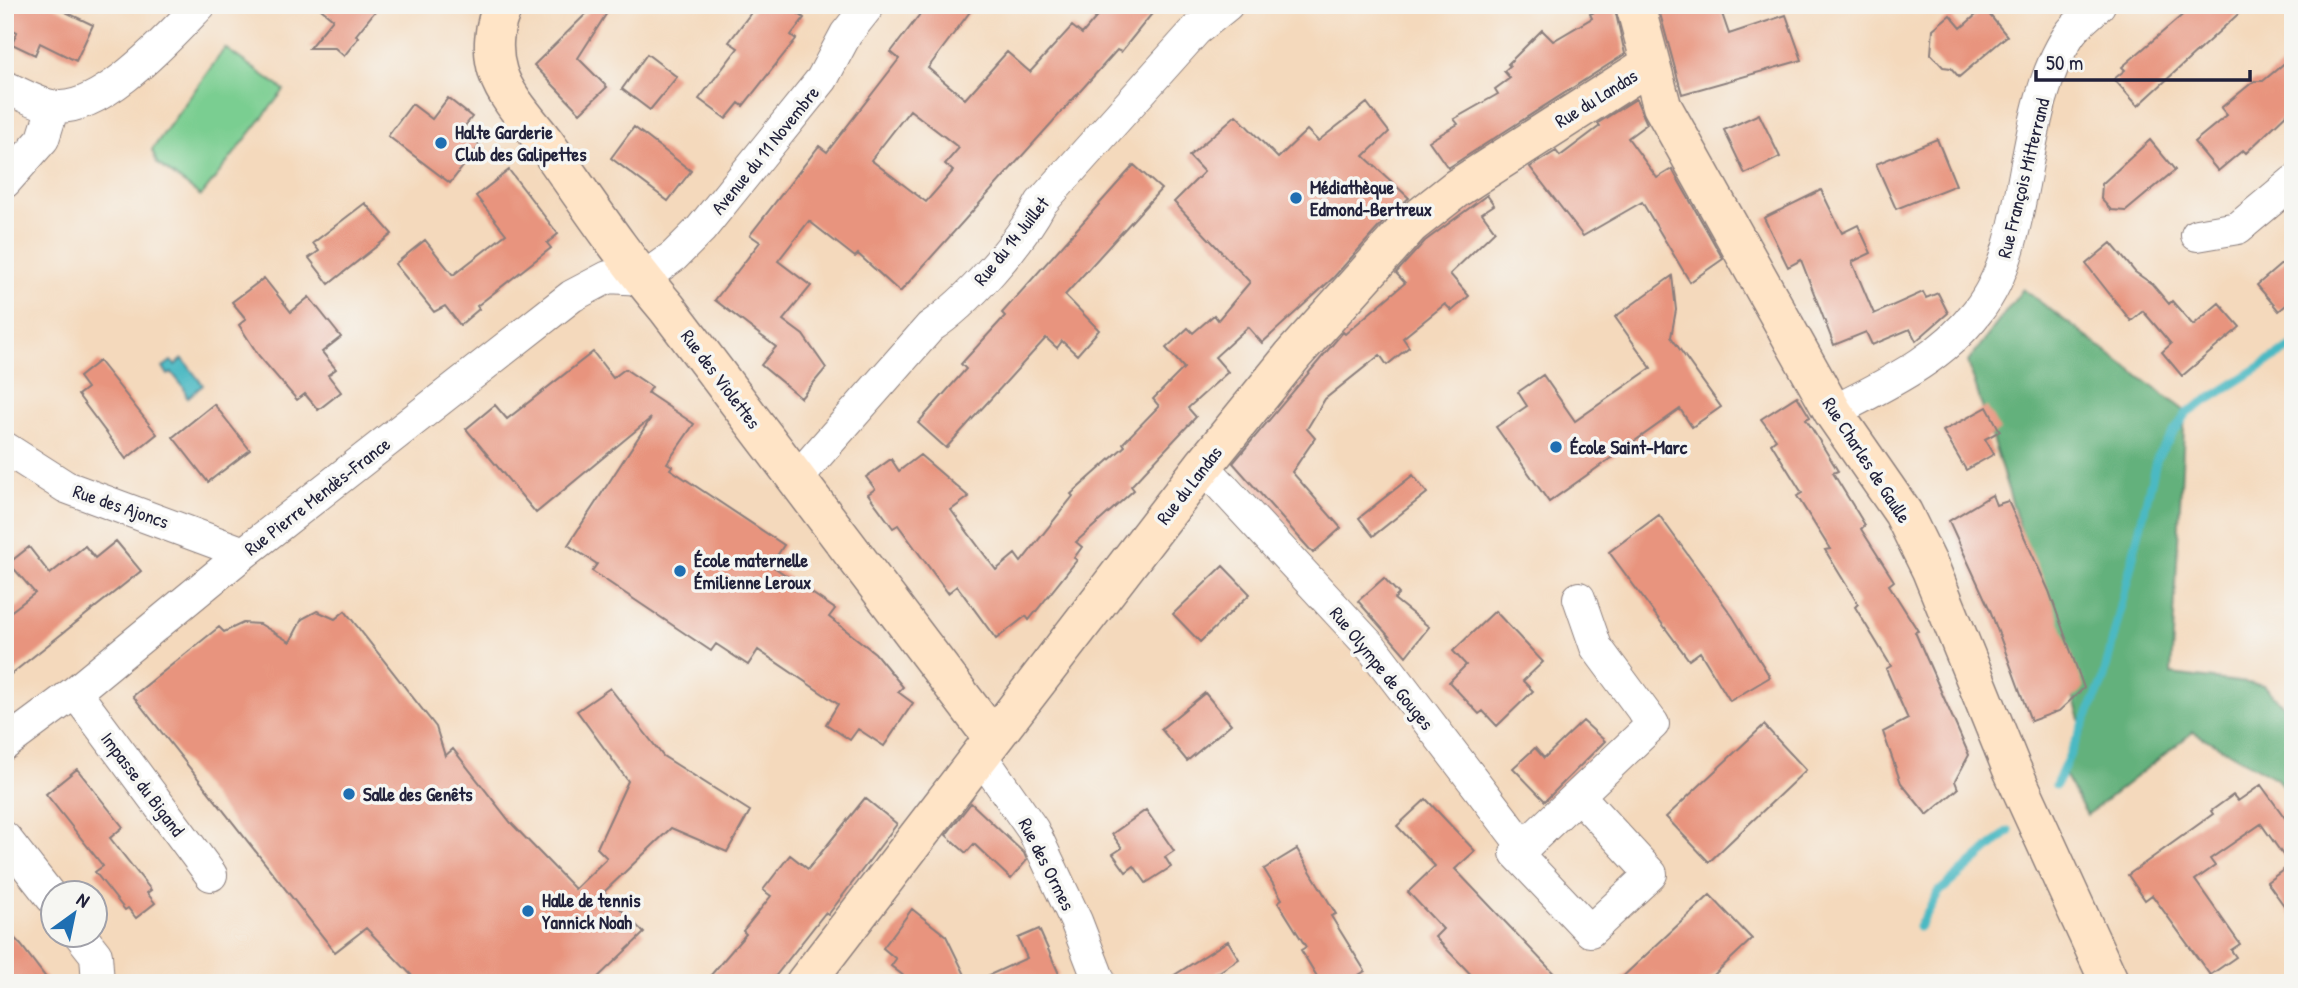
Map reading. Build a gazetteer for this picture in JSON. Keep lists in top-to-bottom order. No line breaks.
{"streets":{"street":["Rue du Landas","Avenue du 11 Novembre","Rue François Mitterrand","Rue du 14 Juillet","Rue des Violettes","Rue Charles de Gaulle","Rue Pierre Mendès-France","Rue des Ajoncs","Rue Olympe de Gouges","Impasse du Bigand","Rue des Ormes"]},"crossings":[["Rue du Landas","Rue des Violettes"],["Rue du Landas","Rue Charles de Gaulle"],["Rue du Landas","Rue Olympe de Gouges"],["Rue du Landas","Rue des Ormes"],["Avenue du 11 Novembre","Rue des Violettes"],["Avenue du 11 Novembre","Rue Pierre Mendès-France"],["Rue François Mitterrand","Rue Charles de Gaulle"],["Rue du 14 Juillet","Rue des Violettes"],["Rue des Violettes","Rue Pierre Mendès-France"],["Rue des Violettes","Rue des Ormes"],["Rue Pierre Mendès-France","Rue des Ajoncs"],["Rue Pierre Mendès-France","Impasse du Bigand"]],"places":["Halte Garderie Club des Galipettes","Médiathèque Edmond-Bertreux","École Saint-Marc","École maternelle Émilienne Leroux","Salle des Genêts","Halle de tennis Yannick Noah"],"scale_bar":"50 m","north":"top right"}
